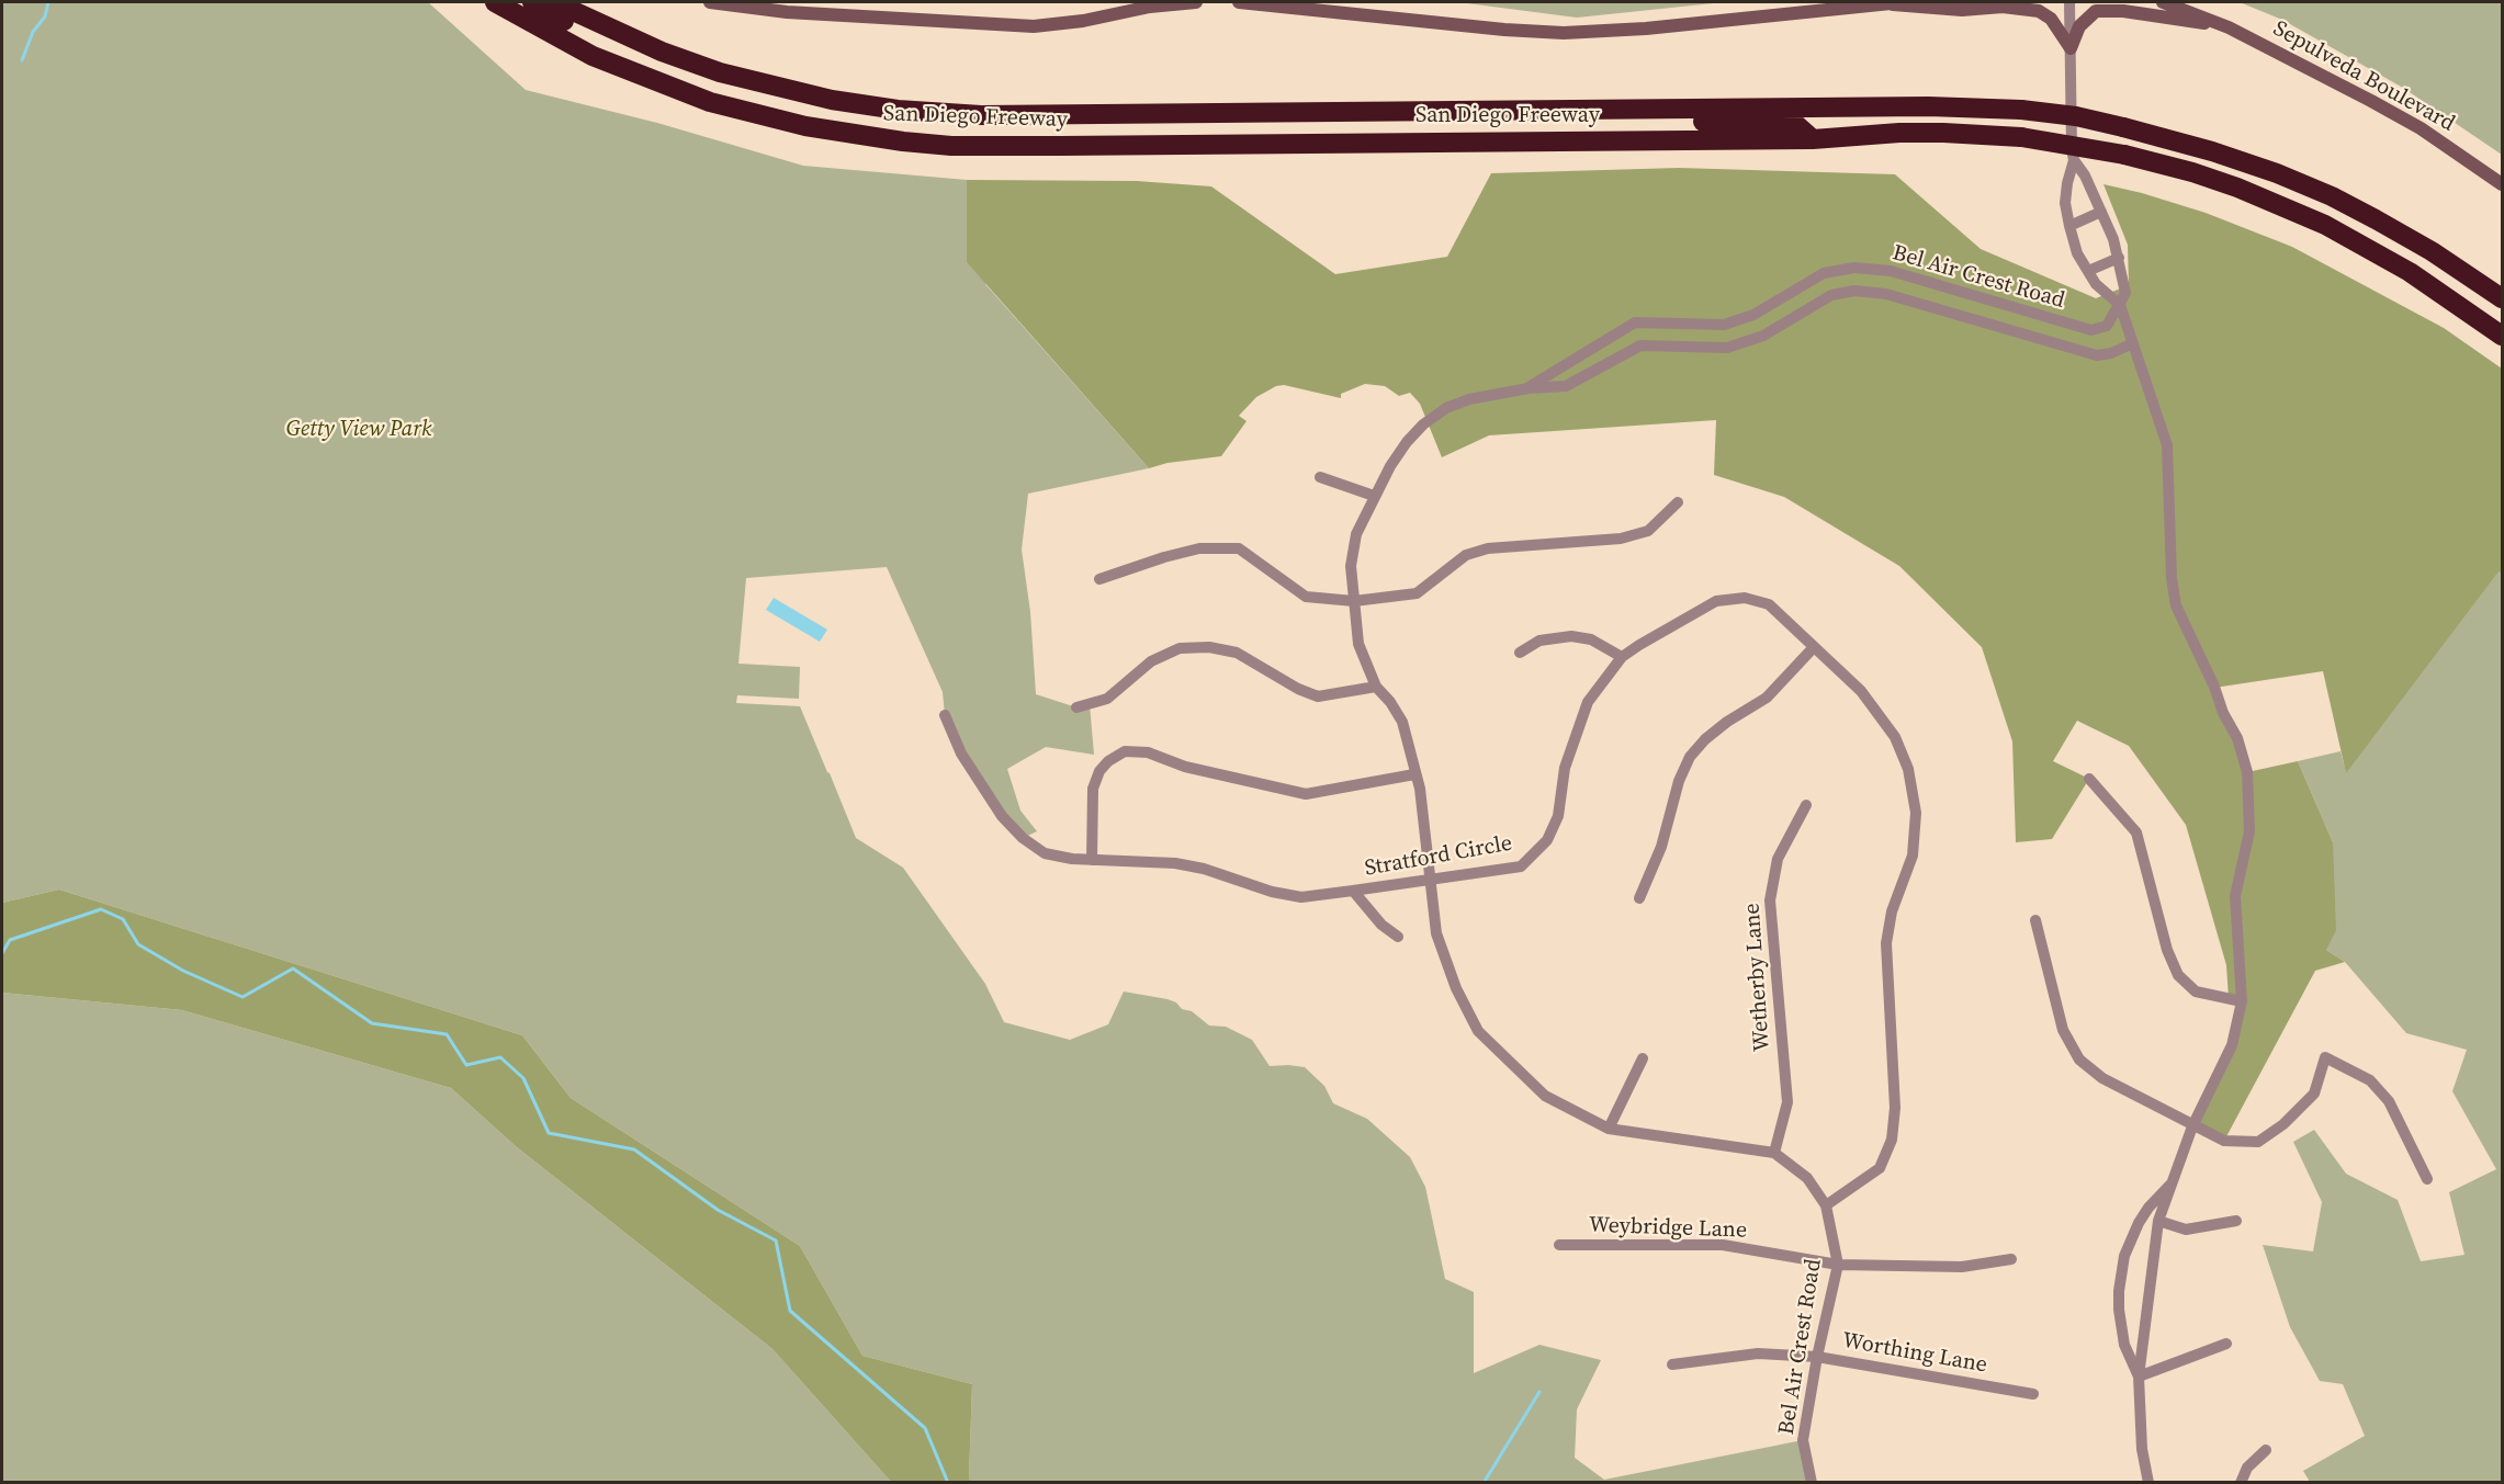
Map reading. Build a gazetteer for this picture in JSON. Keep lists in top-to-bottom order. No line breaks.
{"streets":{"highway":["San Diego Freeway"],"main road":["Sepulveda Boulevard"],"street":["Bel Air Crest Road","Stratford Circle","Wetherby Lane","Weybridge Lane","Worthing Lane"]},"crossings":[["Bel Air Crest Road","Stratford Circle"],["Bel Air Crest Road","Wetherby Lane"],["Bel Air Crest Road","Weybridge Lane"],["Bel Air Crest Road","Worthing Lane"]],"parks":["Getty View Park"]}
